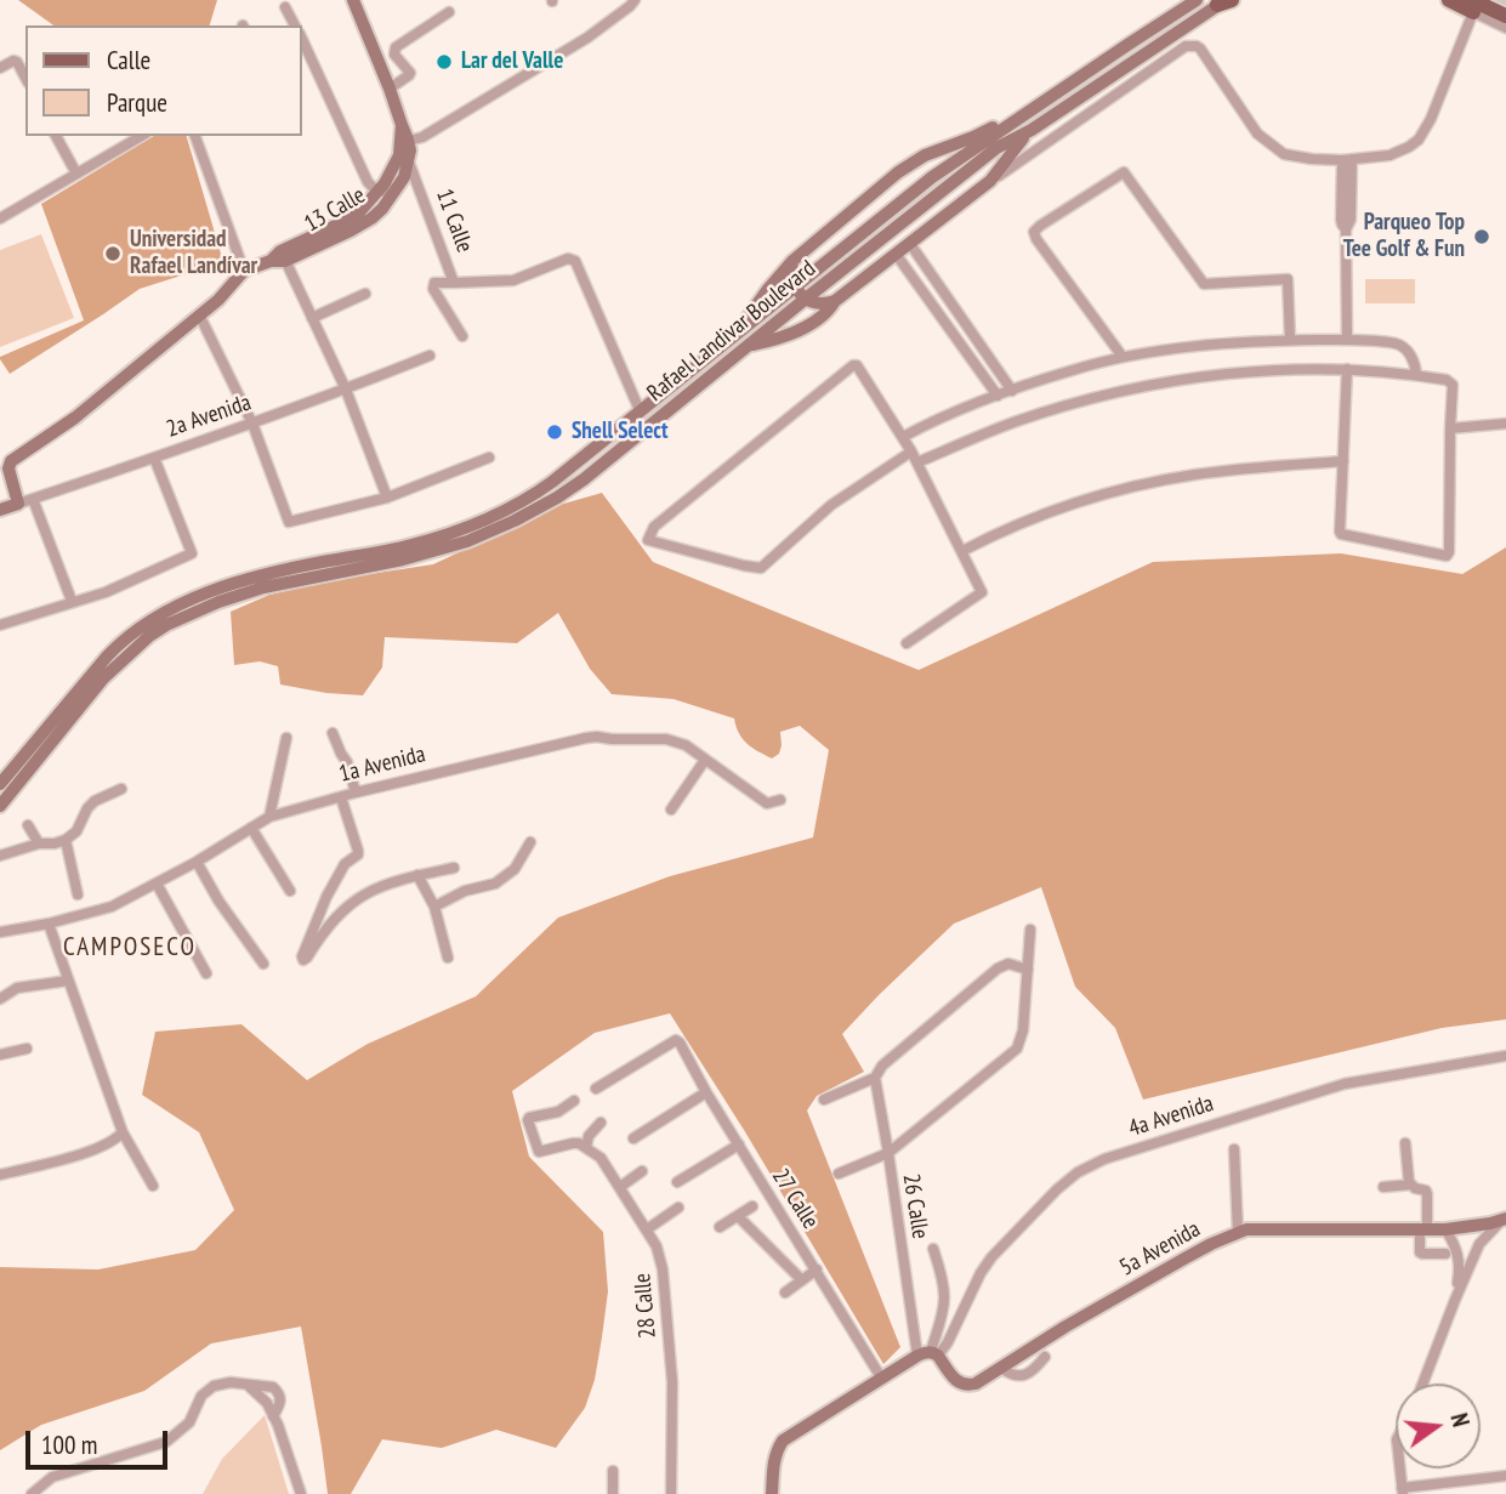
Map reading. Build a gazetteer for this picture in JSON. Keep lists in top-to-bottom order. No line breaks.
{"streets":{"main road":["13 Calle","Rafael Landivar Boulevard","2a Avenida","4a Avenida","5a Avenida"],"street":["11 Calle","1a Avenida","27 Calle","26 Calle","28 Calle"]},"crossings":[["13 Calle","11 Calle"],["11 Calle","Rafael Landivar Boulevard"],["4a Avenida","27 Calle"],["4a Avenida","26 Calle"],["4a Avenida","5a Avenida"],["26 Calle","5a Avenida"]],"districts":["CAMPOSECO"],"places":["Lar del Valle","Parqueo Top Tee Golf & Fun","Universidad Rafael Landívar","Shell Select"],"legend":["Calle","Parque"],"scale_bar":"100 m","north":"right"}
